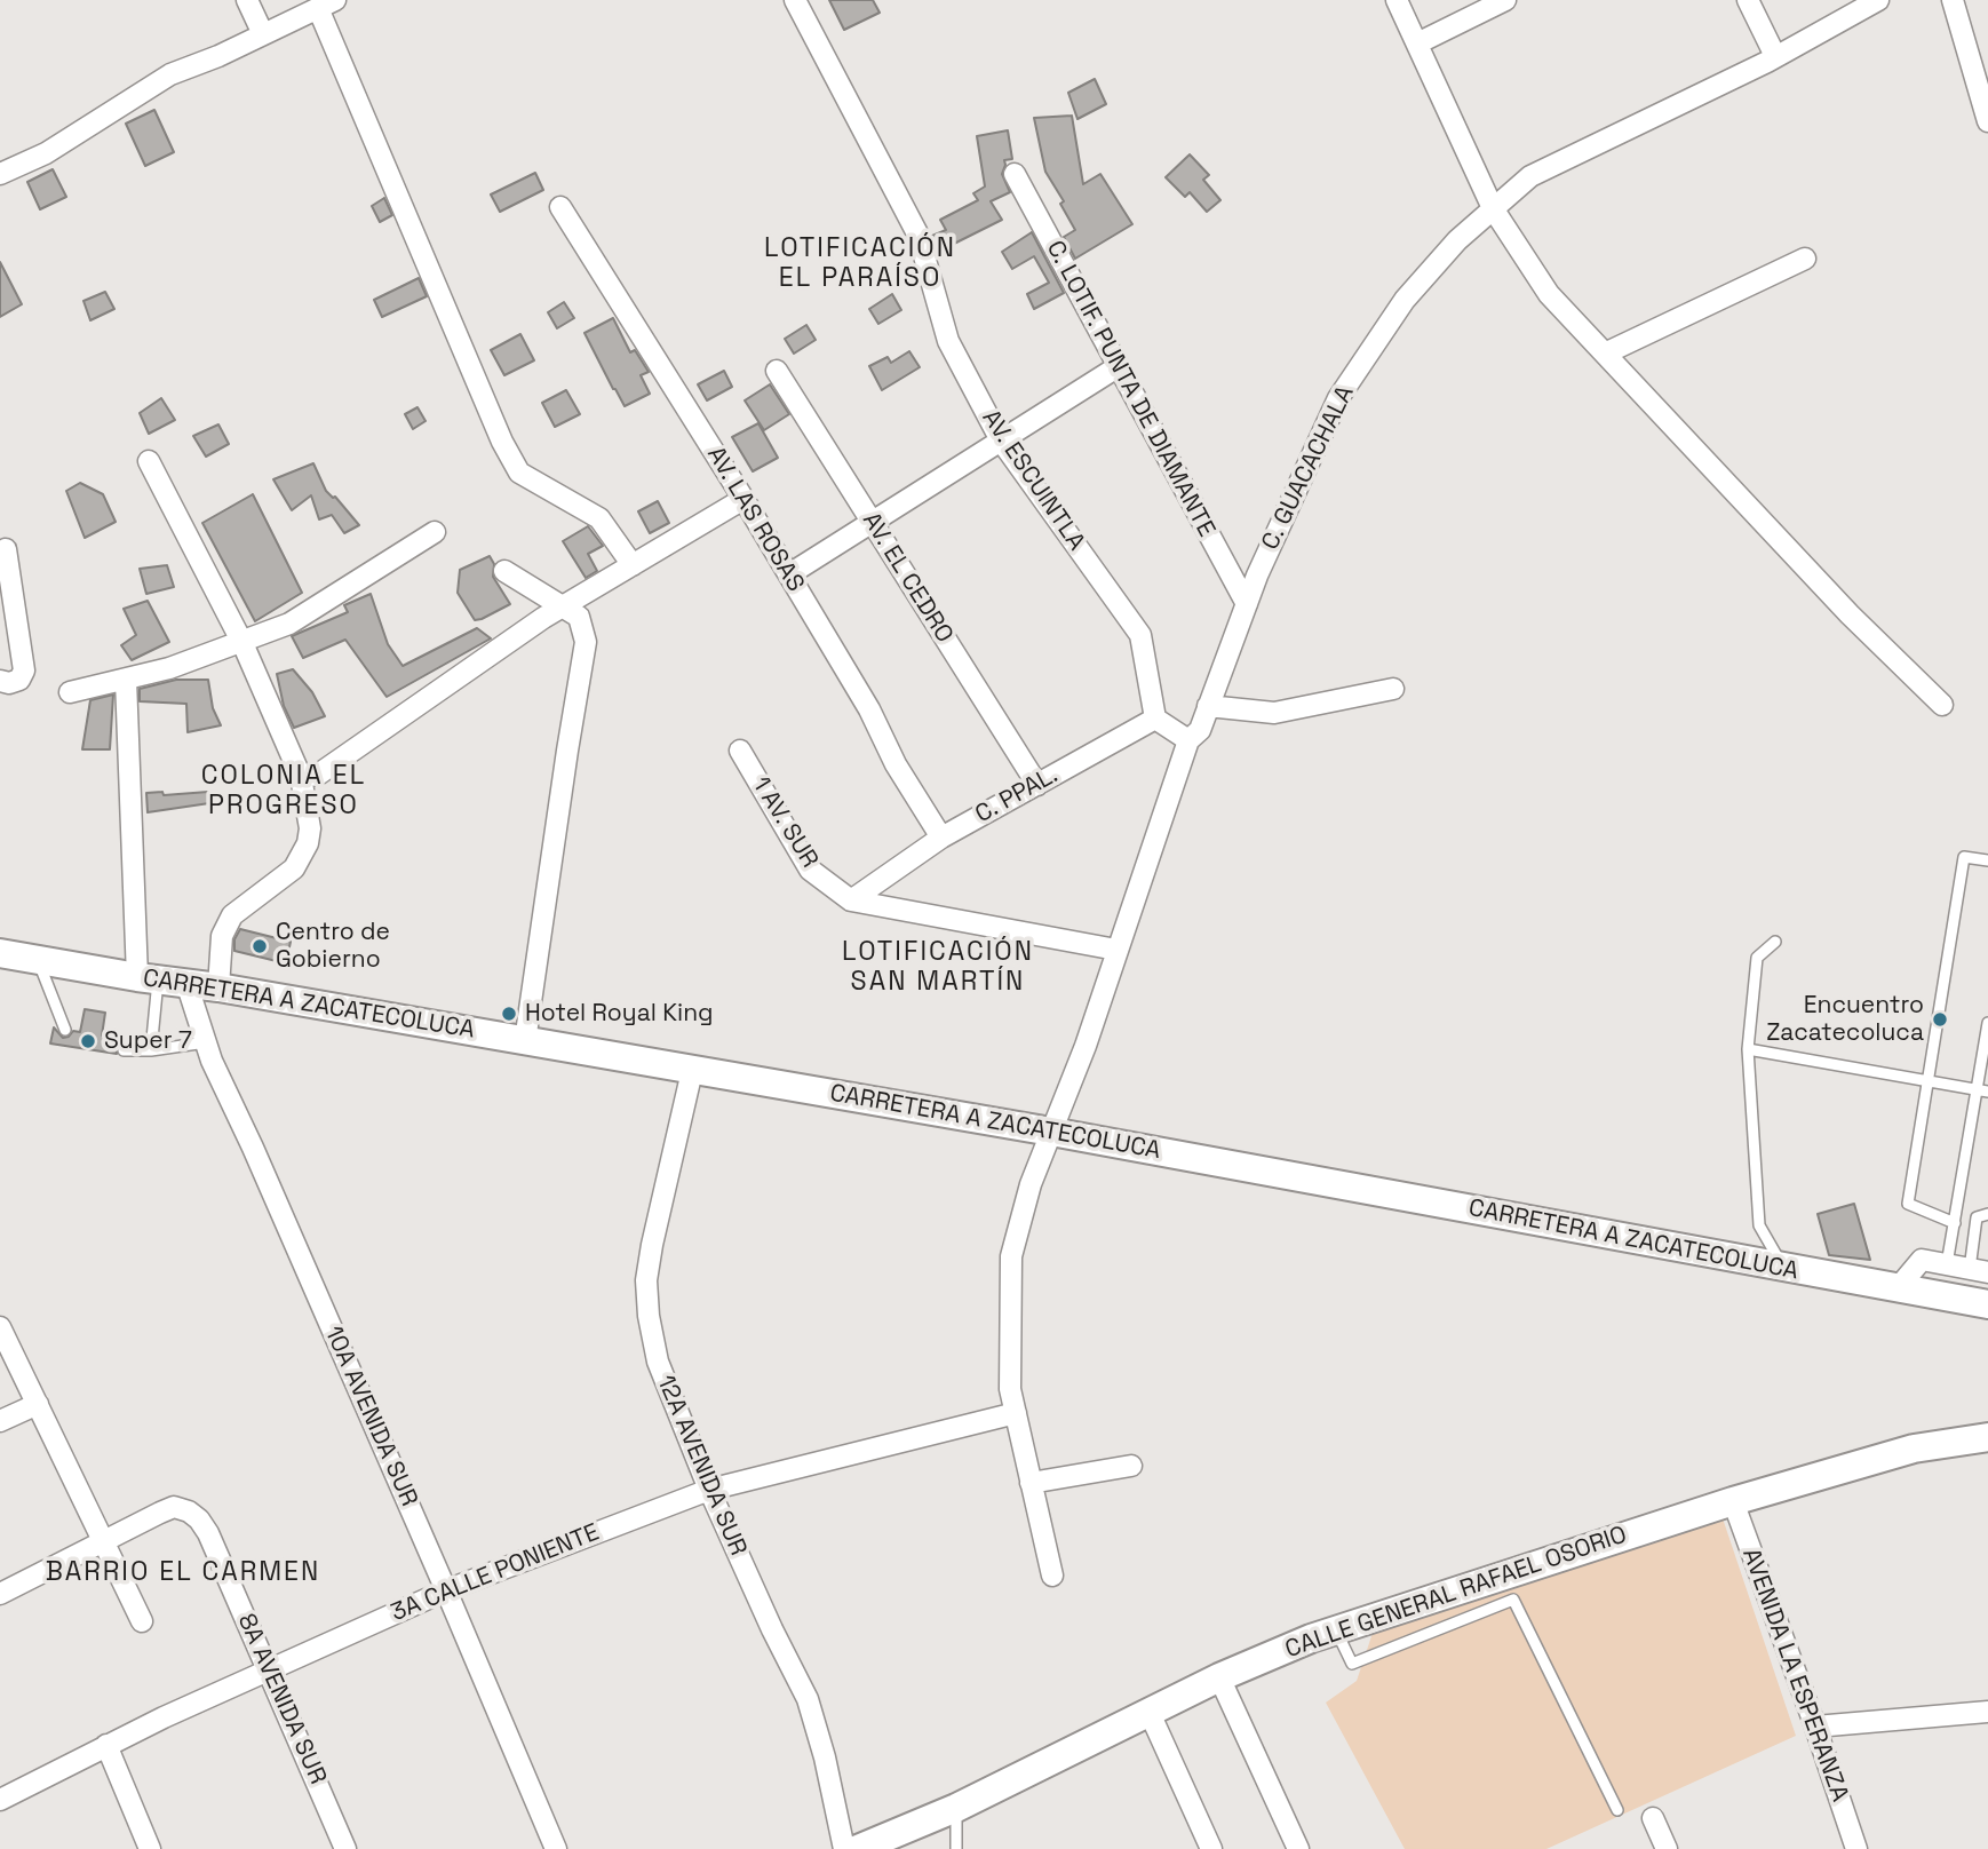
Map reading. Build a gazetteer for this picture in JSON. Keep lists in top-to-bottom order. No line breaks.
{"streets":{"main road":["CARRETERA A ZACATECOLUCA","CALLE GENERAL RAFAEL OSORIO"],"street":["C. LOTIF. PUNTA DE DIAMANTE","C. GUACACHALA","AV. ESCUINTLA","AV. LAS ROSAS","AV. EL CEDRO","C. PPAL.","1 AV. SUR","10A AVENIDA SUR","12A AVENIDA SUR","3A CALLE PONIENTE","AVENIDA LA ESPERANZA","8A AVENIDA SUR"]},"crossings":[["C. LOTIF. PUNTA DE DIAMANTE","C. GUACACHALA"],["C. GUACACHALA","1 AV. SUR"],["C. GUACACHALA","CARRETERA A ZACATECOLUCA"],["C. GUACACHALA","3A CALLE PONIENTE"],["AV. ESCUINTLA","C. PPAL."],["AV. LAS ROSAS","C. PPAL."],["AV. EL CEDRO","C. PPAL."],["C. PPAL.","1 AV. SUR"],["CARRETERA A ZACATECOLUCA","10A AVENIDA SUR"],["CARRETERA A ZACATECOLUCA","12A AVENIDA SUR"],["10A AVENIDA SUR","3A CALLE PONIENTE"],["12A AVENIDA SUR","3A CALLE PONIENTE"],["3A CALLE PONIENTE","8A AVENIDA SUR"],["CALLE GENERAL RAFAEL OSORIO","AVENIDA LA ESPERANZA"]],"districts":["LOTIFICACIÓN EL PARAÍSO","COLONIA EL PROGRESO","LOTIFICACIÓN SAN MARTÍN","BARRIO EL CARMEN"],"places":["Centro de Gobierno","Hotel Royal King","Encuentro Zacatecoluca","Super 7"]}
